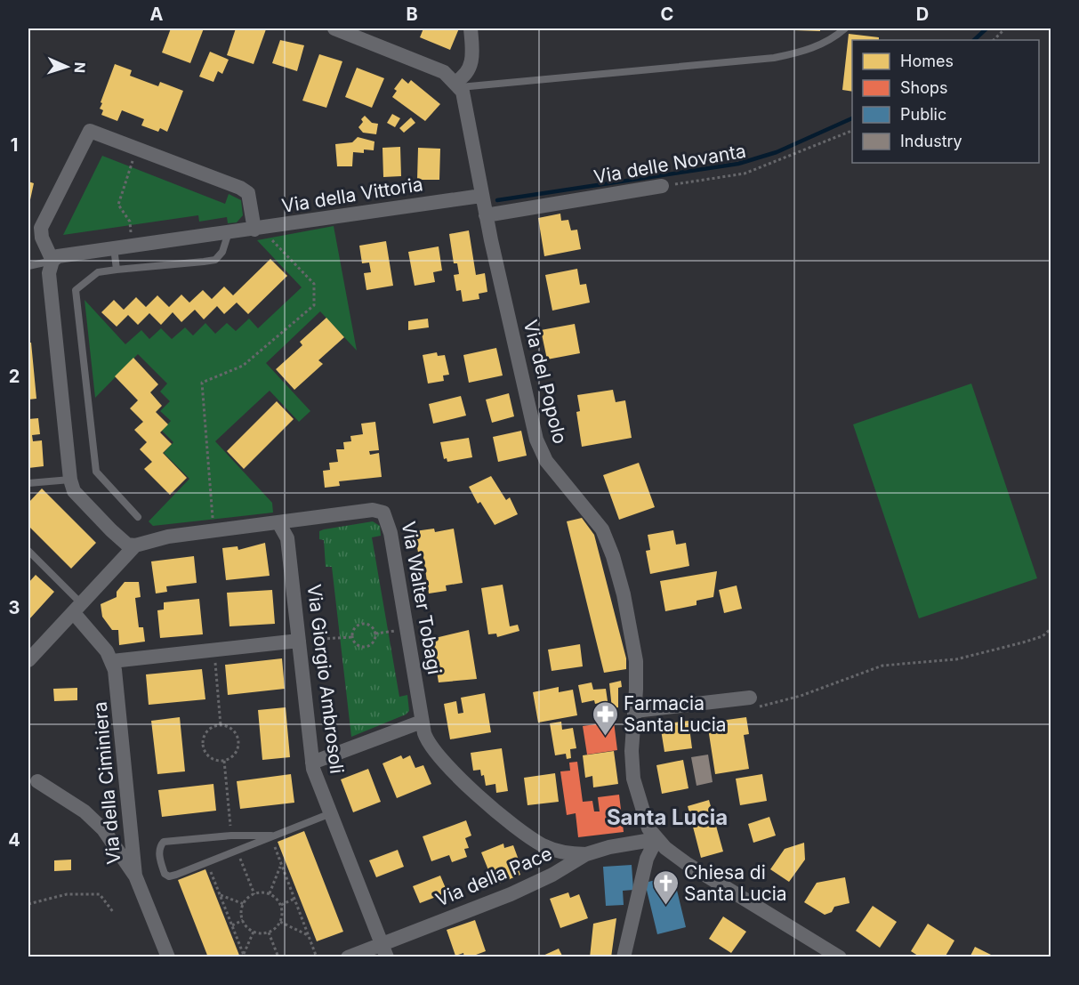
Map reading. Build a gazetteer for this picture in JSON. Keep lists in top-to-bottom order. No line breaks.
{"streets":{"street":["Via delle Novanta","Via della Vittoria","Via del Popolo","Via Walter Tobagi","Via Giorgio Ambrosoli","Via della Ciminiera","Via della Pace"]},"crossings":[["Via delle Novanta","Via del Popolo"],["Via della Vittoria","Via del Popolo"],["Via del Popolo","Via della Pace"],["Via Walter Tobagi","Via Giorgio Ambrosoli"],["Via Walter Tobagi","Via della Pace"],["Via Giorgio Ambrosoli","Via della Pace"]],"districts":["Santa Lucia"],"places":{"pharmacy":["Farmacia Santa Lucia"],"church":["Chiesa di Santa Lucia"]},"legend":["Homes","Shops","Public","Industry"],"north":"right","grid":{"columns":["A","B","C","D"],"rows":["1","2","3","4"]}}
